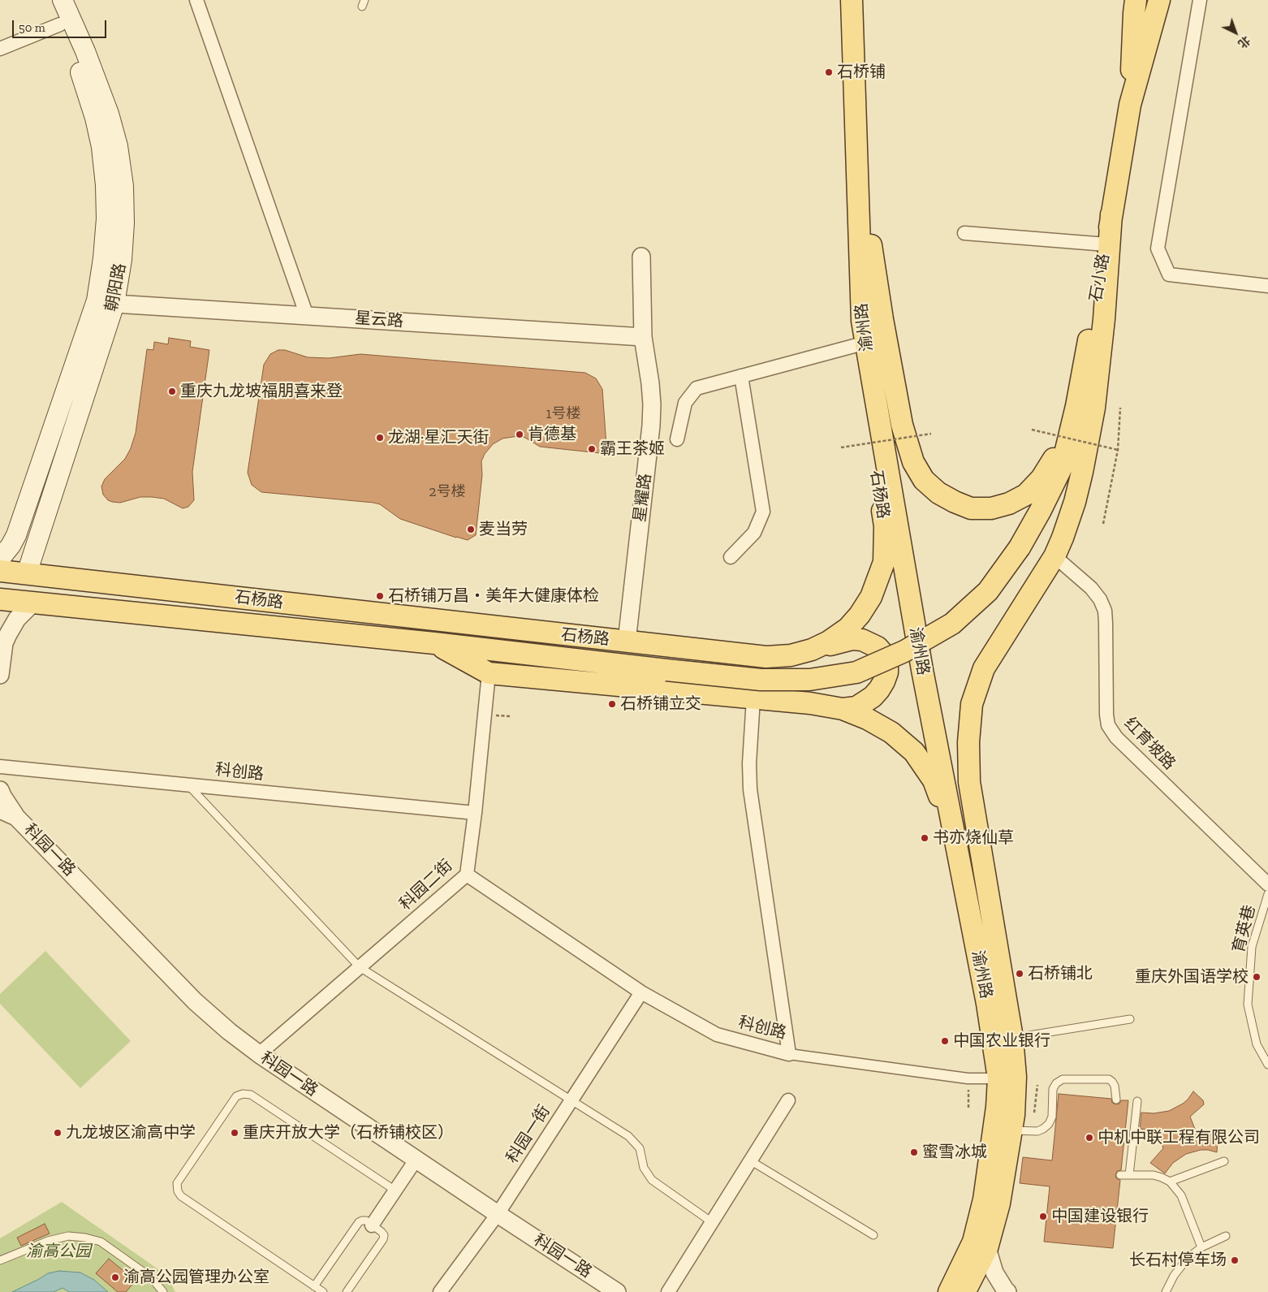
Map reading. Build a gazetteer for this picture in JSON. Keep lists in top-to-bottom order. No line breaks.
{"streets":{"main road":["石小路","朝阳路","渝州路","石杨路"],"street":["星云路","星耀路","红育坡路","科创路","科园一路","科园二街","科园一街"],"lane":["育英巷"]},"crossings":[["石小路","渝州路"],["石小路","石杨路"],["朝阳路","星云路"],["朝阳路","石杨路"],["星云路","星耀路"],["渝州路","石杨路"],["渝州路","红育坡路"],["石杨路","星耀路"],["科创路","科园二街"],["科创路","科园一街"],["科园一路","科园二街"],["科园一路","科园一街"]],"parks":["渝高公园"],"places":["石桥铺","重庆九龙坡福朋喜来登","肯德基","龙湖·星汇天街","霸王茶姬","麦当劳","石桥铺万昌‧美年大健康体检","石桥铺立交","书亦烧仙草","石桥铺北","重庆外国语学校","中国农业银行","九龙坡区渝高中学","重庆开放大学（石桥铺校区）","中机中联工程有限公司","蜜雪冰城","中国建设银行","长石村停车场","渝高公园管理办公室"],"house_numbers":["1号楼","2号楼"],"scale_bar":"50 m","north":"bottom right"}
